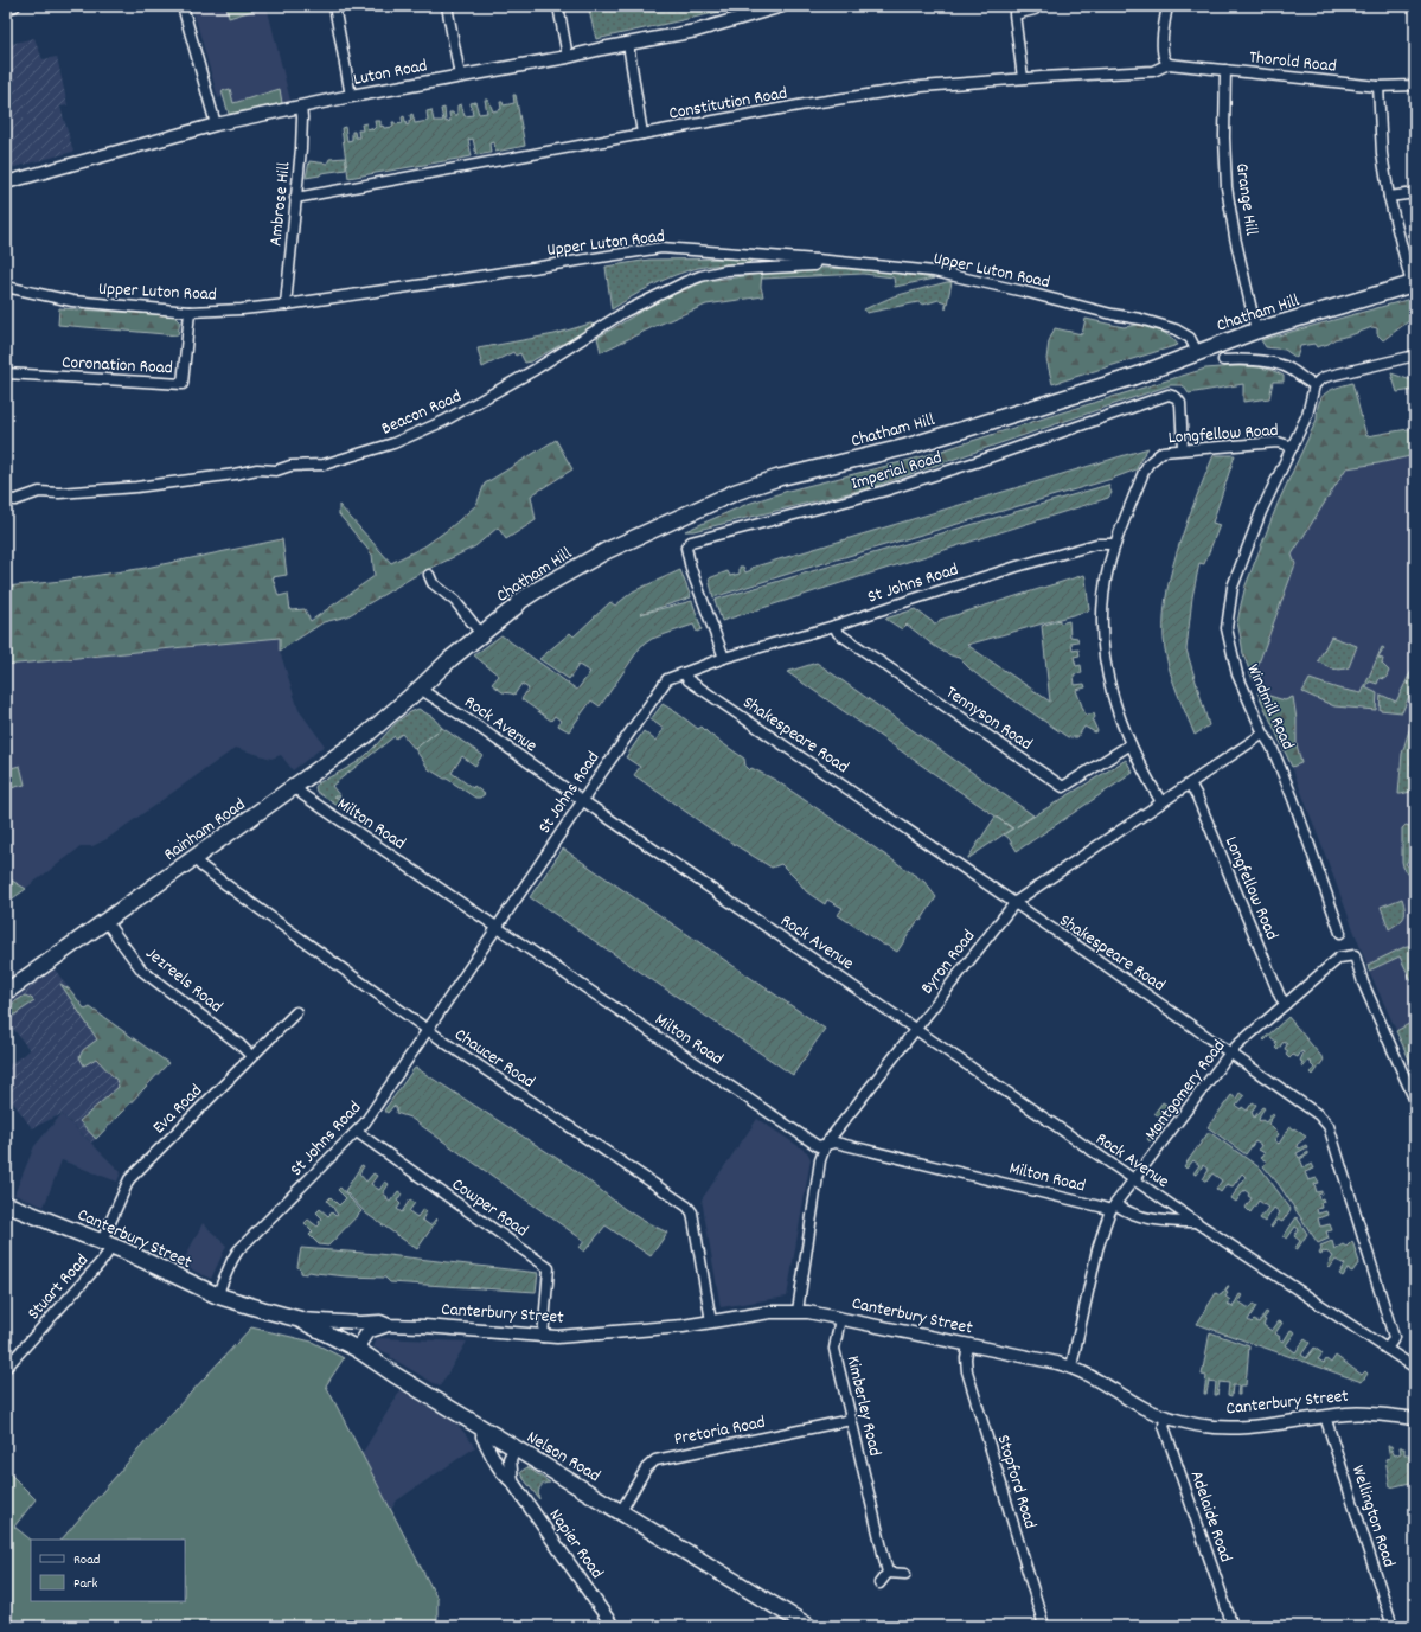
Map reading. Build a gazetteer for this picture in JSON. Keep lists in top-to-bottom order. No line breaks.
{"streets":{"main road":["Chatham Hill","Rainham Road","Canterbury Street","Nelson Road"],"street":["Thorold Road","Luton Road","Constitution Road","Grange Hill","Ambrose Hill","Upper Luton Road","Coronation Road","Beacon Road","Longfellow Road","Imperial Road","St Johns Road","Windmill Road","Tennyson Road","Rock Avenue","Shakespeare Road","Milton Road","Byron Road","Jezreels Road","Chaucer Road","Montgomery Road","Eva Road","Cowper Road","Stuart Road","Kimberley Road","Pretoria Road","Stopford Road","Adelaide Road","Wellington Road","Napier Road"]},"crossings":[["Thorold Road","Constitution Road"],["Thorold Road","Grange Hill"],["Luton Road","Ambrose Hill"],["Constitution Road","Ambrose Hill"],["Grange Hill","Chatham Hill"],["Ambrose Hill","Upper Luton Road"],["Upper Luton Road","Chatham Hill"],["Upper Luton Road","Coronation Road"],["Upper Luton Road","Beacon Road"],["Chatham Hill","Rock Avenue"],["Chatham Hill","Rainham Road"],["Longfellow Road","Imperial Road"],["Longfellow Road","St Johns Road"],["Longfellow Road","Windmill Road"],["Longfellow Road","Tennyson Road"],["Longfellow Road","Byron Road"],["Longfellow Road","Montgomery Road"],["Imperial Road","St Johns Road"],["St Johns Road","Tennyson Road"],["St Johns Road","Rock Avenue"],["St Johns Road","Shakespeare Road"],["St Johns Road","Milton Road"],["St Johns Road","Chaucer Road"],["St Johns Road","Cowper Road"],["St Johns Road","Canterbury Street"],["Windmill Road","Byron Road"],["Rock Avenue","Shakespeare Road"],["Rock Avenue","Rainham Road"],["Rock Avenue","Byron Road"],["Rock Avenue","Montgomery Road"],["Shakespeare Road","Byron Road"],["Shakespeare Road","Montgomery Road"],["Milton Road","Rainham Road"],["Milton Road","Byron Road"],["Milton Road","Montgomery Road"],["Rainham Road","Jezreels Road"],["Rainham Road","Chaucer Road"],["Byron Road","Canterbury Street"],["Jezreels Road","Eva Road"],["Chaucer Road","Canterbury Street"],["Montgomery Road","Canterbury Street"],["Eva Road","Canterbury Street"],["Eva Road","Stuart Road"],["Cowper Road","Canterbury Street"],["Canterbury Street","Stuart Road"],["Canterbury Street","Kimberley Road"],["Canterbury Street","Nelson Road"],["Canterbury Street","Stopford Road"],["Canterbury Street","Adelaide Road"],["Canterbury Street","Wellington Road"],["Kimberley Road","Pretoria Road"],["Pretoria Road","Nelson Road"],["Nelson Road","Napier Road"]],"legend":["Road","Park"]}
